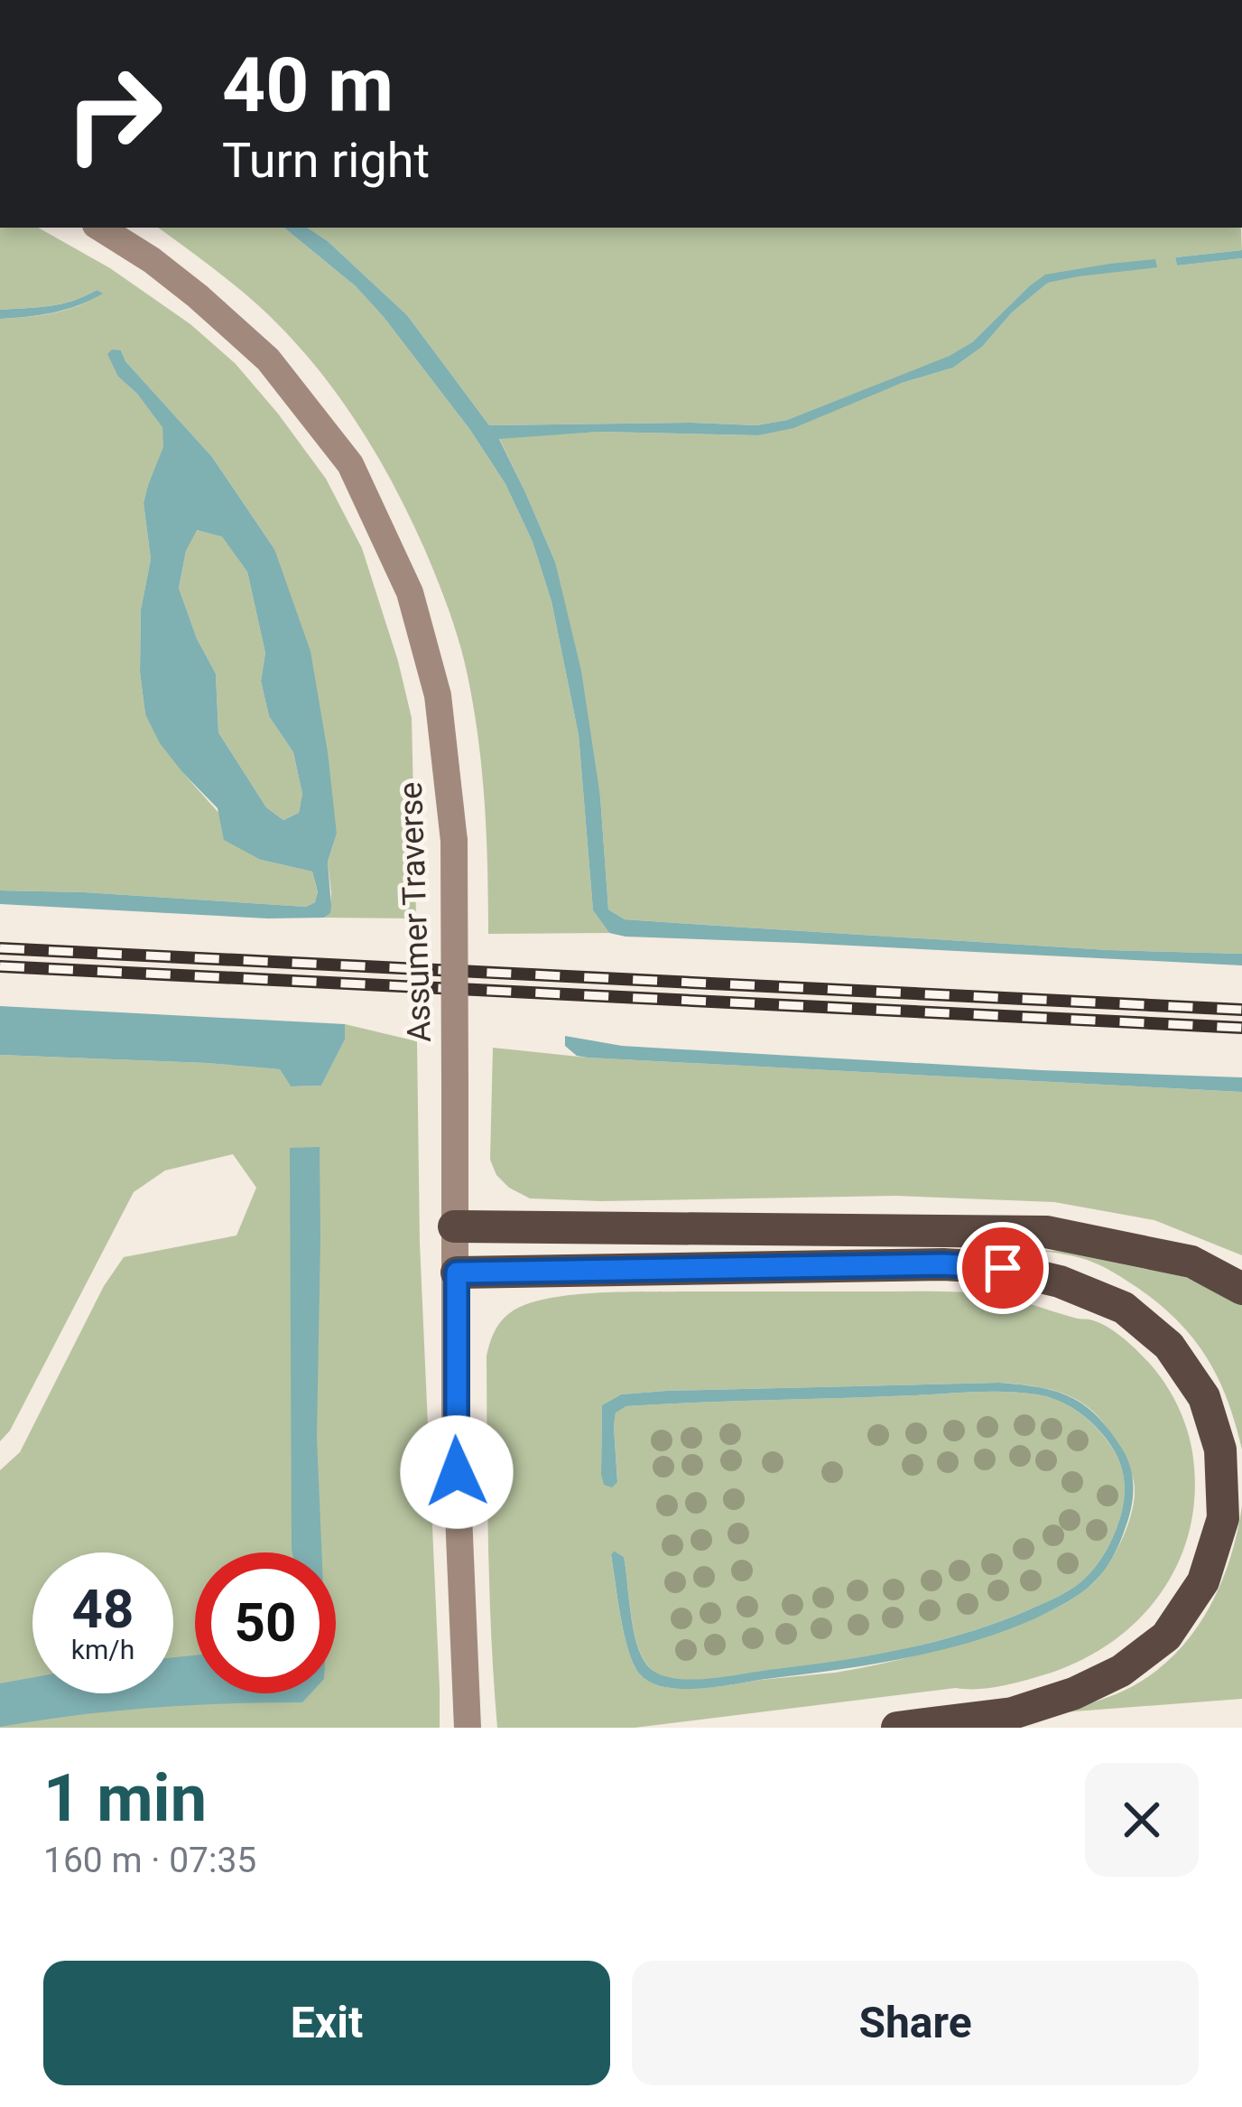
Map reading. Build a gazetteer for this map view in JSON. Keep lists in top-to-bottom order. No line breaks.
{"streets":{"main road":["Assumer Traverse"]},"page":{"turn":["40 m","Turn right"],"speed":"48 km/h","limit":"50","heading":["1 min","160 m · 07:35"],"buttons":["Exit","Share"]}}
